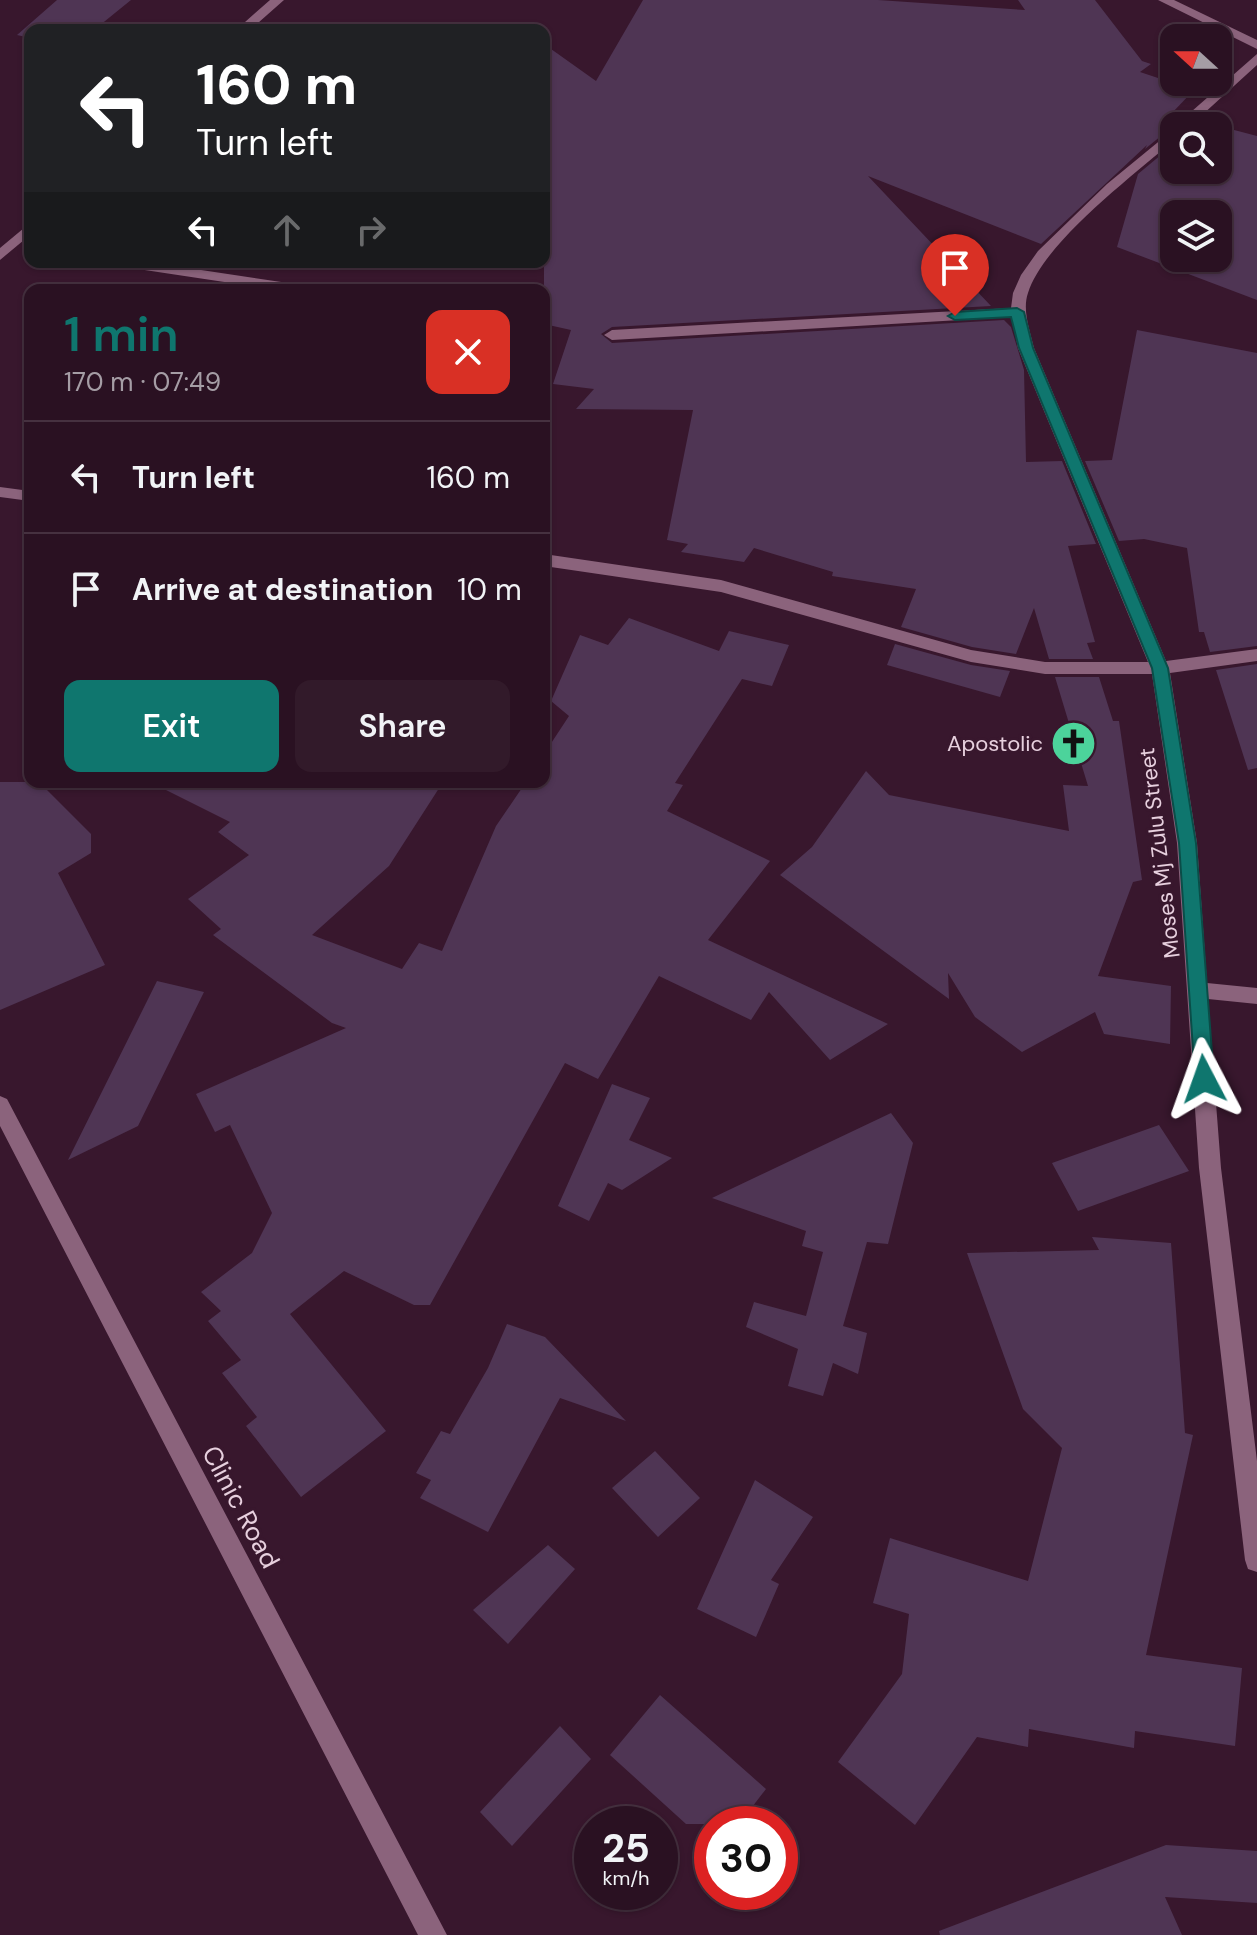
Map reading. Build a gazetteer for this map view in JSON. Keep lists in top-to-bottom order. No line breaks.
{"streets":{"street":["Moses Mj Zulu Street","Clinic Road"]},"places":{"church":["Apostolic"]},"north":"left","page":{"turn":["160 m","Turn left"],"heading":["1 min","170 m · 07:49"],"list":[{"name":"Turn left","value":"160 m"},{"name":"Arrive at destination","value":"10 m"}],"buttons":["Exit","Share"],"speed":"25 km/h","limit":"30"}}
